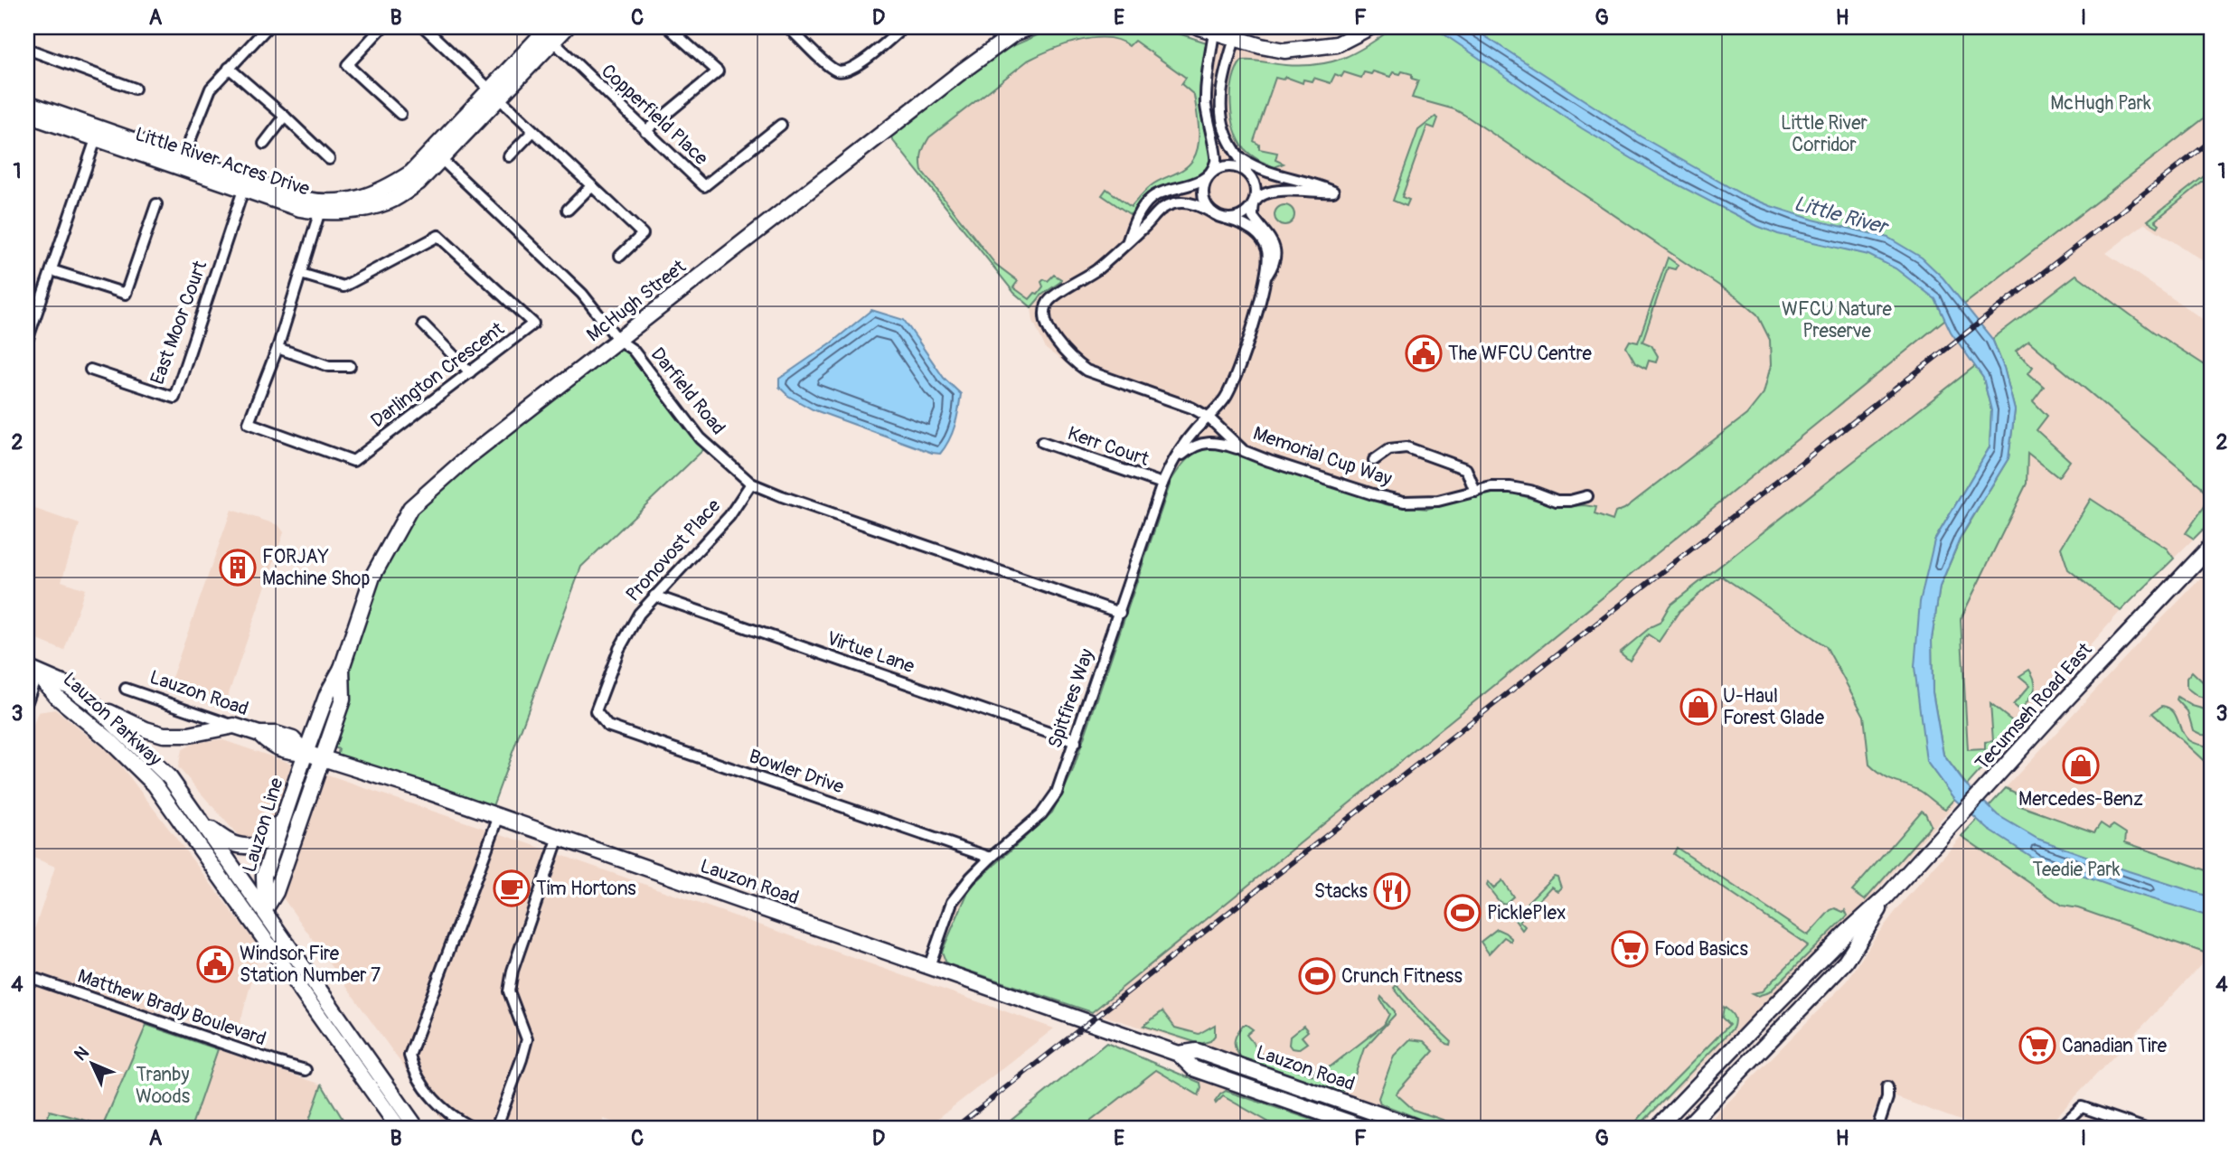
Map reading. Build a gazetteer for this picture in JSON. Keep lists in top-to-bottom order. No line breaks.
{"streets":{"main road":["Little River Acres Drive","McHugh Street","Lauzon Road","Tecumseh Road East","Lauzon Parkway","Lauzon Line"],"street":["Copperfield Place","East Moor Court","Darlington Crescent","Darfield Road","Kerr Court","Memorial Cup Way","Pronovost Place","Virtue Lane","Spitfires Way","Bowler Drive","Matthew Brady Boulevard"]},"crossings":[["Copperfield Place","Little River Acres Drive"],["Little River Acres Drive","East Moor Court"],["Little River Acres Drive","Darlington Crescent"],["Little River Acres Drive","Darfield Road"],["McHugh Street","Darfield Road"],["McHugh Street","Lauzon Road"],["McHugh Street","Lauzon Line"],["Darfield Road","Pronovost Place"],["Darfield Road","Spitfires Way"],["Kerr Court","Spitfires Way"],["Memorial Cup Way","Spitfires Way"],["Pronovost Place","Virtue Lane"],["Pronovost Place","Bowler Drive"],["Virtue Lane","Spitfires Way"],["Lauzon Road","Spitfires Way"],["Lauzon Road","Lauzon Line"],["Spitfires Way","Bowler Drive"],["Lauzon Parkway","Lauzon Line"]],"water":["Little River"],"parks":["McHugh Park","Little River Corridor","WFCU Nature Preserve","Teedie Park","Tranby Woods"],"places":{"public building":["The WFCU Centre","Windsor Fire Station Number 7"],"building":["FORJAY Machine Shop"],"shop":["U-Haul Forest Glade","Mercedes-Benz"],"cafe":["Tim Hortons"],"restaurant":["Stacks"],"sports":["PicklePlex","Crunch Fitness"],"supermarket":["Food Basics","Canadian Tire"]},"north":"top left","grid":{"columns":["A","B","C","D","E","F","G","H","I"],"rows":["1","2","3","4"]}}
